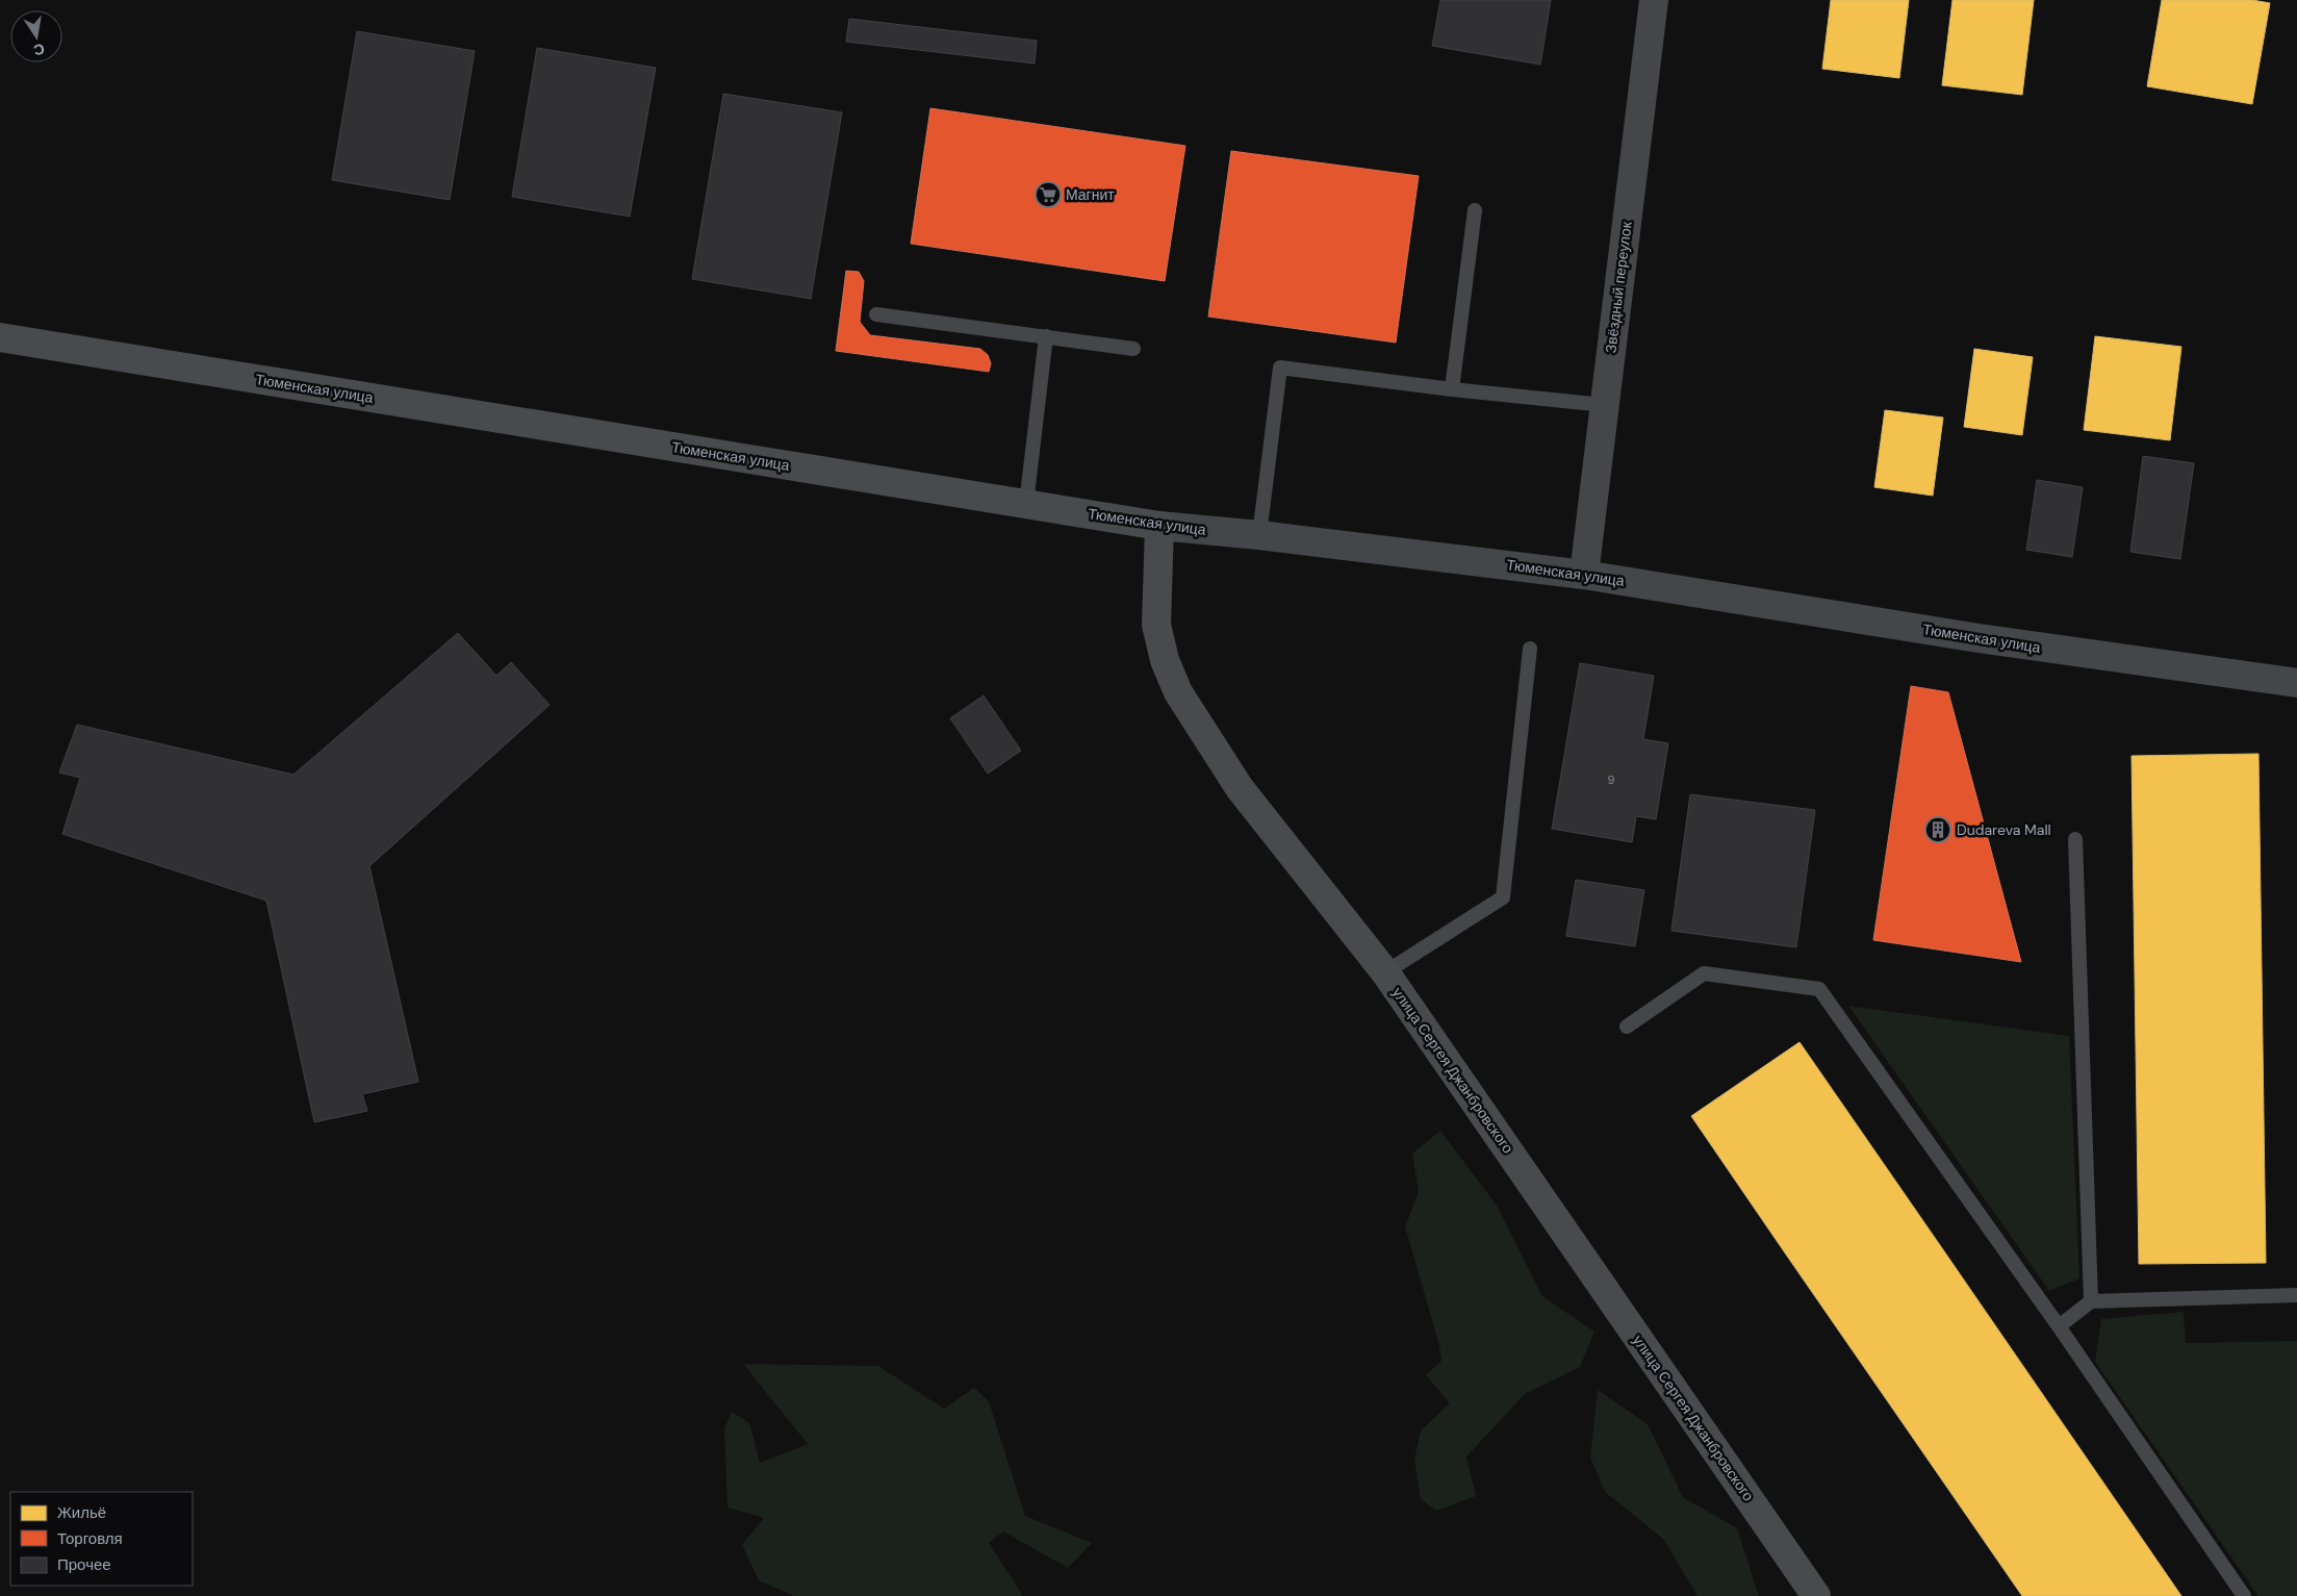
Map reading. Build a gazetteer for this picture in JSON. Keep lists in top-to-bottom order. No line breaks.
{"streets":{"street":["Звёздный переулок","Тюменская улица","улица Сергея Джанбровского"]},"crossings":[["Звёздный переулок","Тюменская улица"],["Тюменская улица","улица Сергея Джанбровского"]],"places":{"supermarket":["Магнит"],"building":["Dudareva Mall"]},"house_numbers":["9"],"legend":["Жильё","Торговля","Прочее"],"north":"bottom"}
